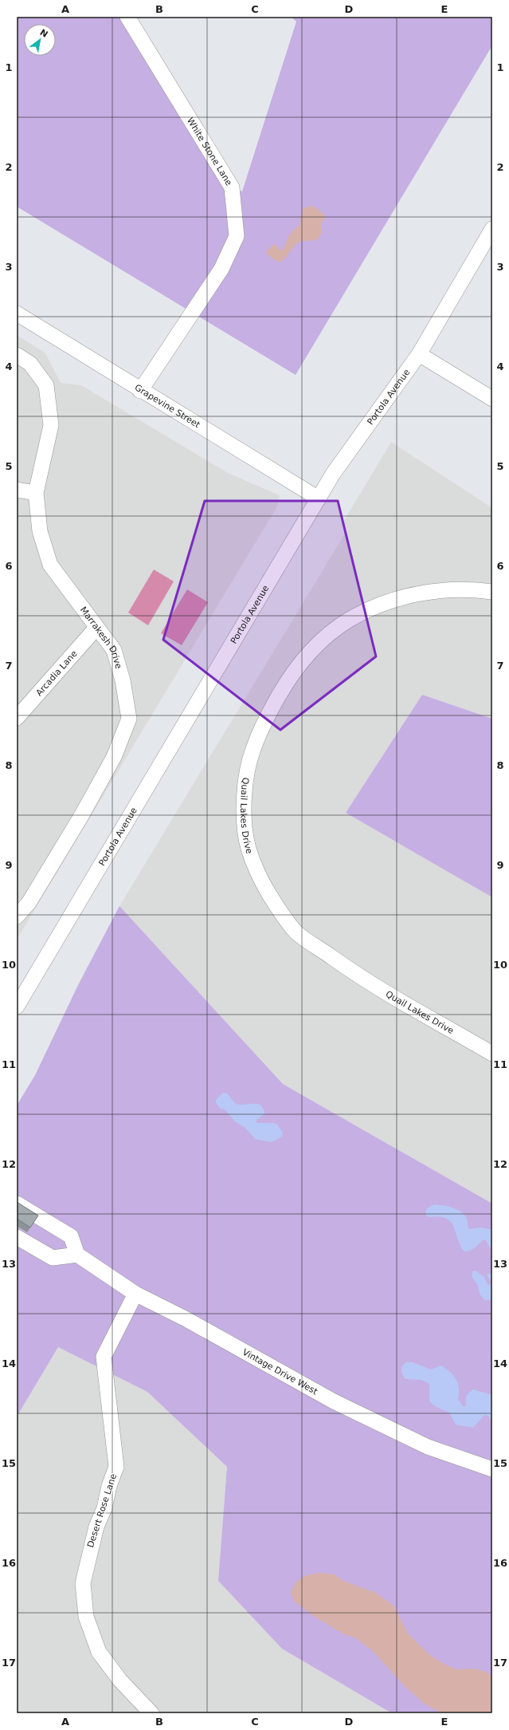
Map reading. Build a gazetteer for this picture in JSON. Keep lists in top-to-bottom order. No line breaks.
{"streets":{"street":["White Stone Lane","Portola Avenue","Grapevine Street","Marrakesh Drive","Arcadia Lane","Quail Lakes Drive","Vintage Drive West","Desert Rose Lane"]},"crossings":[["White Stone Lane","Grapevine Street"],["Portola Avenue","Grapevine Street"],["Marrakesh Drive","Arcadia Lane"],["Vintage Drive West","Desert Rose Lane"]],"north":"top right","grid":{"columns":["A","B","C","D","E"],"rows":["1","2","3","4","5","6","7","8","9","10","11","12","13","14","15","16","17"]}}
